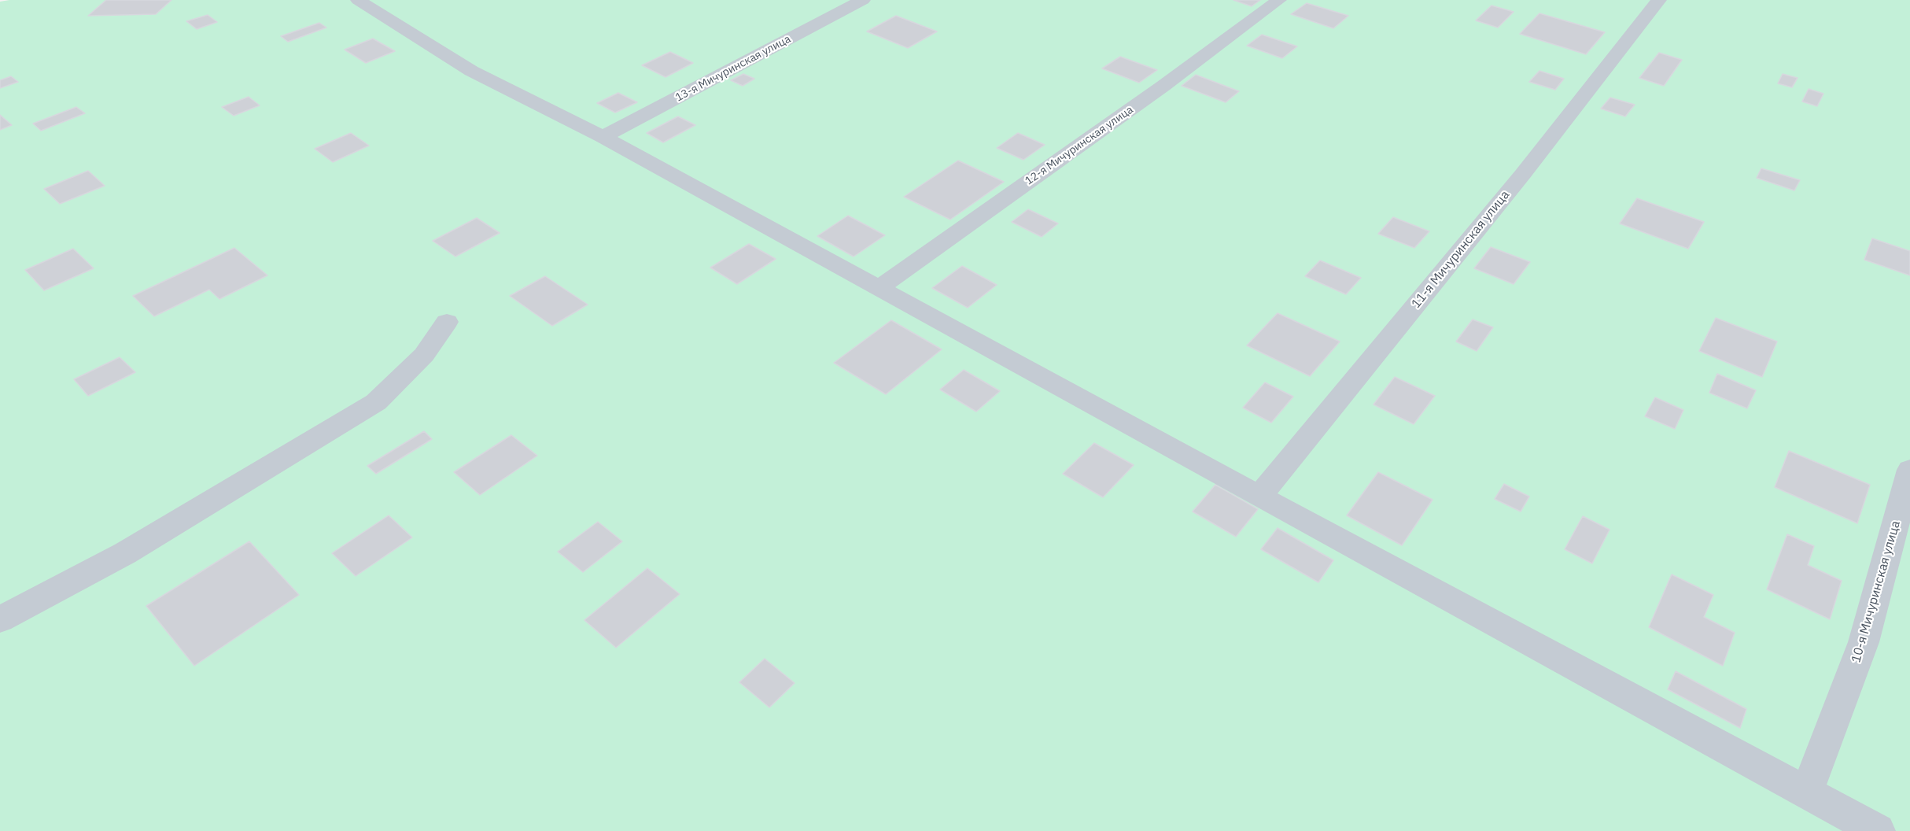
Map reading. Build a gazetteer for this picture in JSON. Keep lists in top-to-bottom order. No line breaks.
{"streets":{"lane":["13-я Мичуринская улица","12-я Мичуринская улица","11-я Мичуринская улица","10-я Мичуринская улица"]}}
